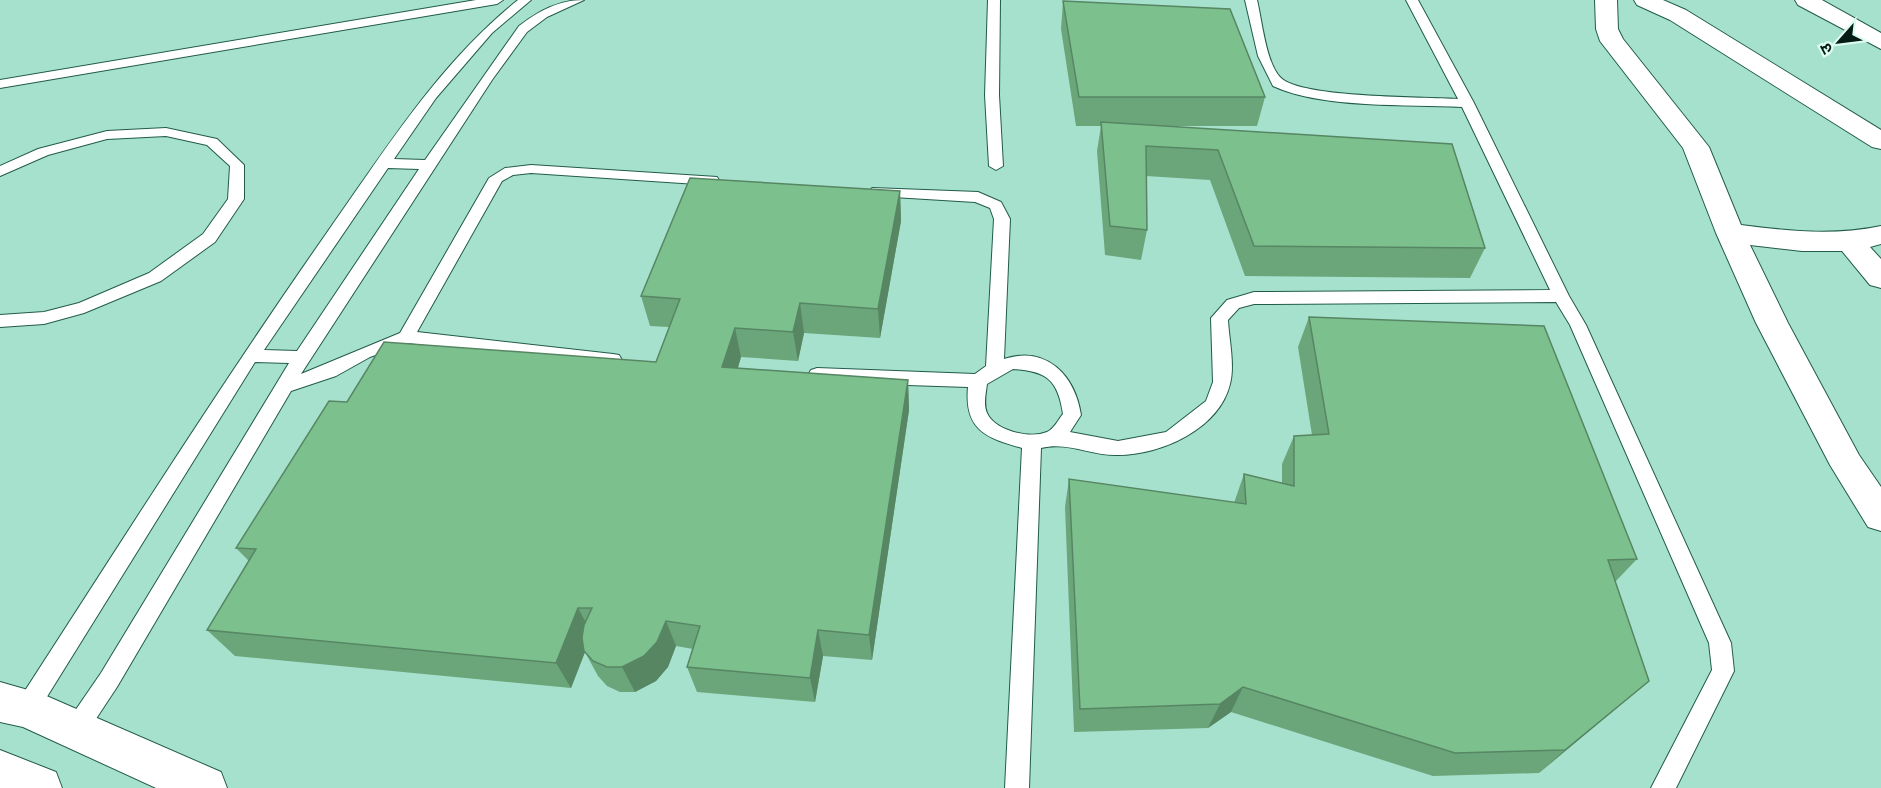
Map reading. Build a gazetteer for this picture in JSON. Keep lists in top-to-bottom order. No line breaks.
{"north":"bottom left"}
